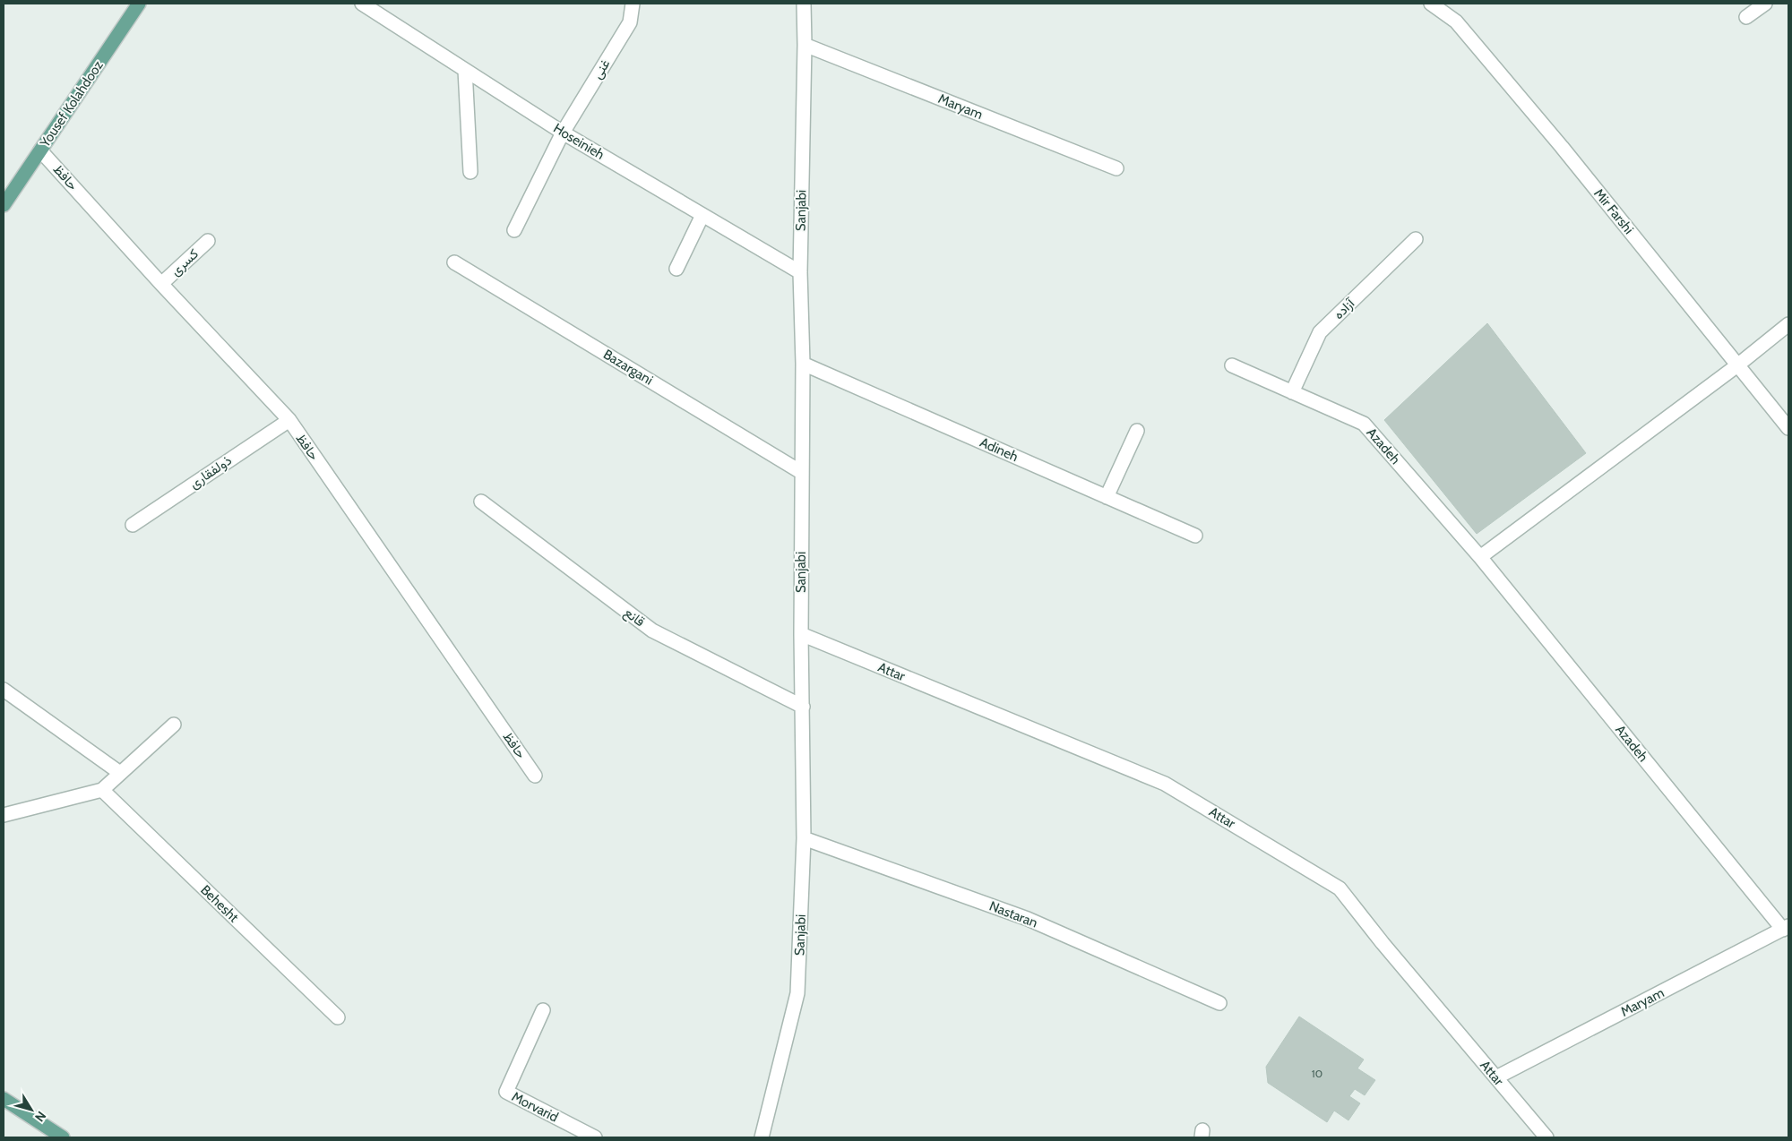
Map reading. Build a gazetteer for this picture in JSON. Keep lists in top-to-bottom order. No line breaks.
{"streets":{"main road":["Yousef Kolahdooz"],"street":["غنی","Maryam","Hoseinieh","حافظ","Sanjabi","Mir Farshi","کسری","آزاده","Bazargani","Azadeh","Adineh","ذولفقاری","قانع","Attar","Behesht","Nastaran","Morvarid"]},"crossings":[["غنی","Hoseinieh"],["Yousef Kolahdooz","حافظ"],["Maryam","Sanjabi"],["Maryam","Azadeh"],["Maryam","Attar"],["Hoseinieh","Sanjabi"],["حافظ","کسری"],["حافظ","ذولفقاری"],["Sanjabi","Bazargani"],["Sanjabi","Adineh"],["Sanjabi","قانع"],["Sanjabi","Attar"],["Sanjabi","Nastaran"],["آزاده","Azadeh"]],"house_numbers":["10"],"north":"bottom right"}
